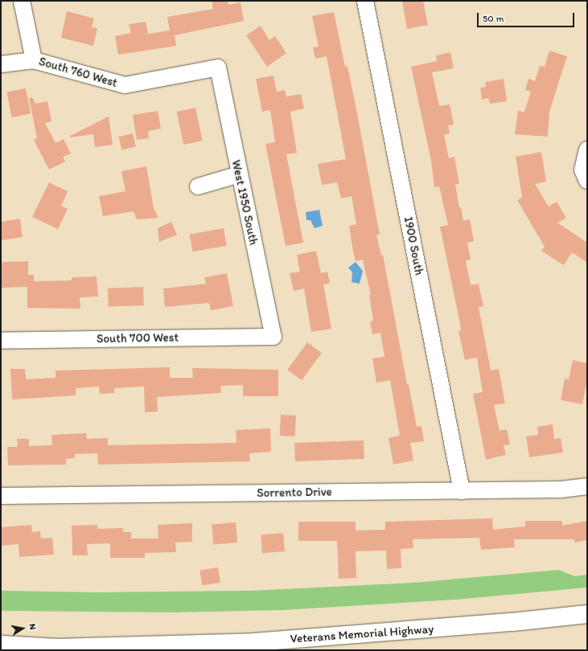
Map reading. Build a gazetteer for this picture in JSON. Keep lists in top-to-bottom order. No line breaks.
{"streets":{"highway":["Veterans Memorial Highway"],"street":["South 760 West","West 1950 South","1900 South","South 700 West","Sorrento Drive"]},"crossings":[["South 760 West","West 1950 South"],["West 1950 South","South 700 West"],["1900 South","Sorrento Drive"]],"scale_bar":"50 m","north":"right"}
